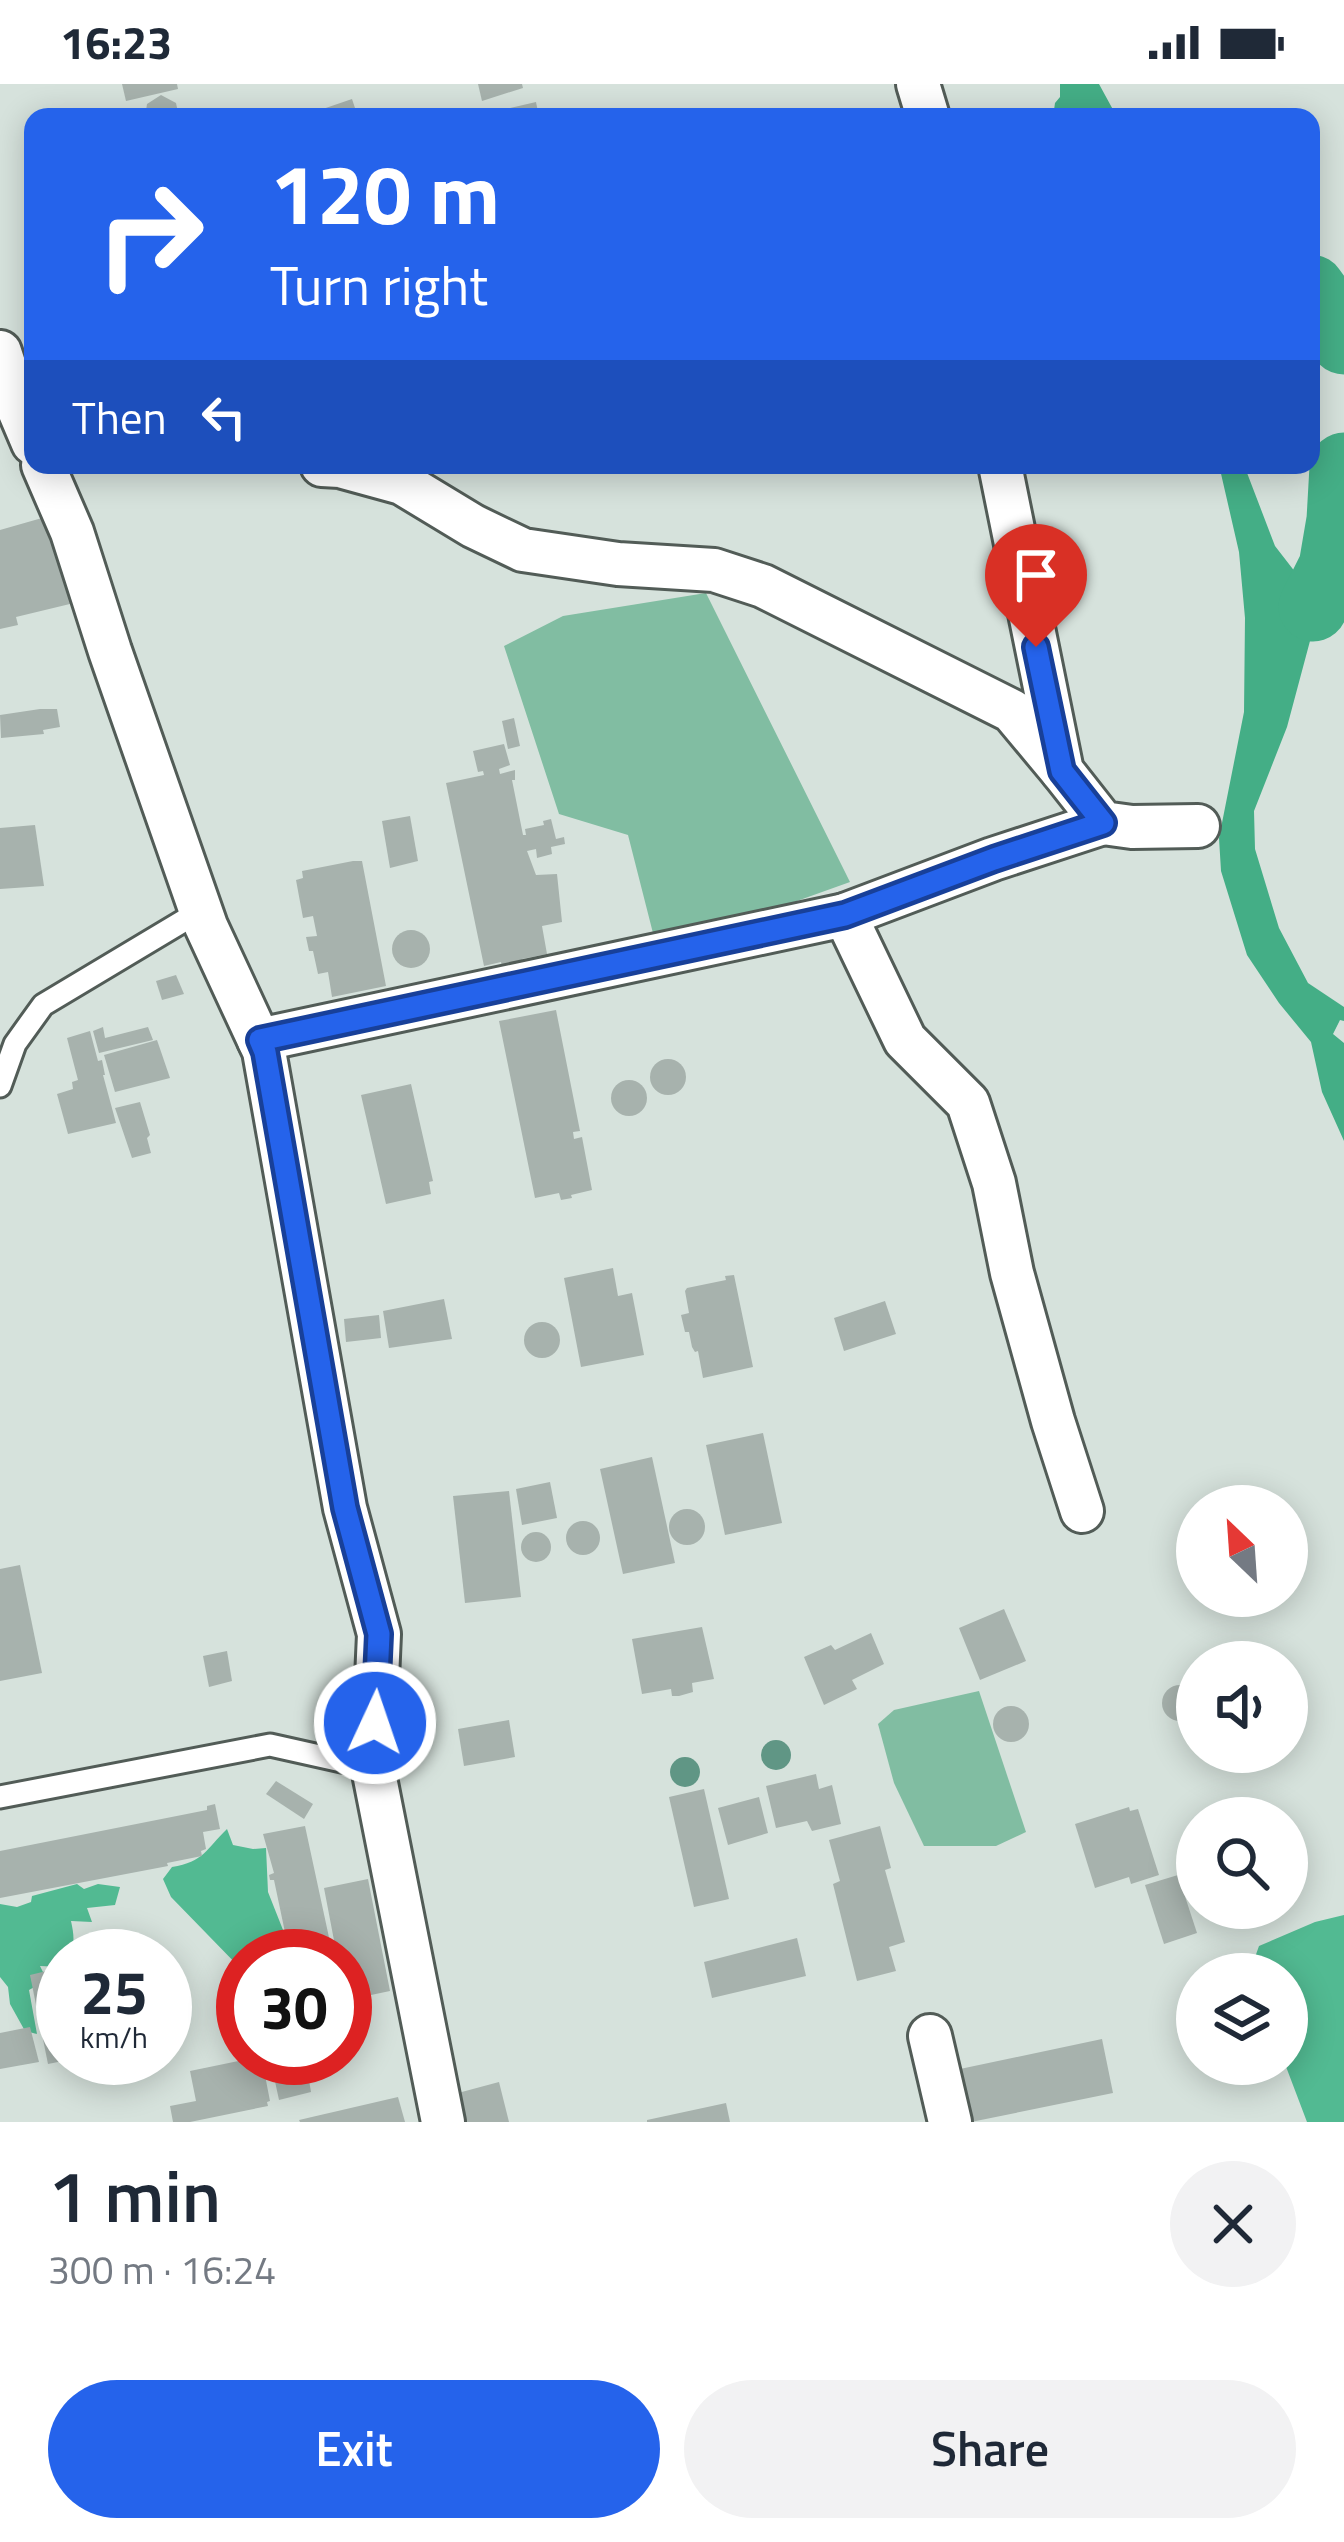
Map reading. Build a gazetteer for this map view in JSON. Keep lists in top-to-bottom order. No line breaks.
{"north":"top left","page":{"status":"16:23","turn":["120 m","Turn right"],"then":"Then","speed":"25 km/h","limit":"30","heading":["1 min","300 m · 16:24"],"buttons":["Exit","Share"]}}
